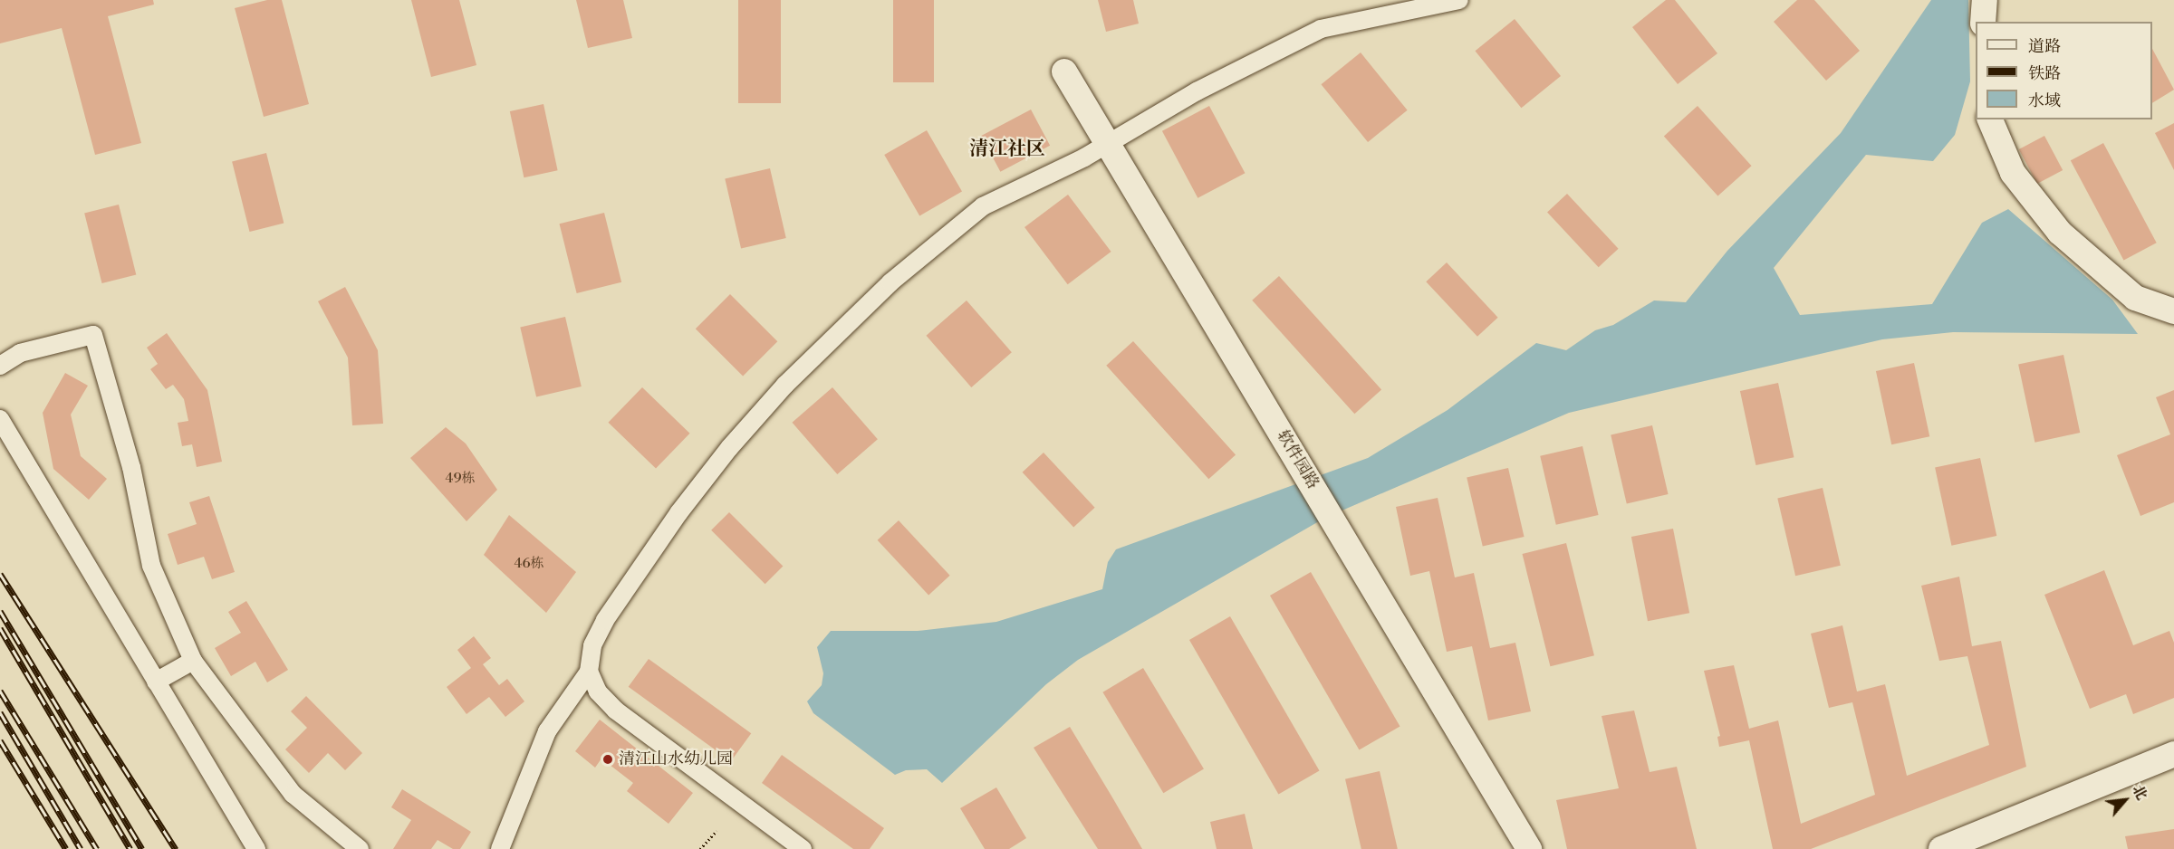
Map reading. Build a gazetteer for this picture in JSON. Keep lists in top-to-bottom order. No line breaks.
{"streets":{"main road":["软件园路"]},"districts":["清江社区"],"places":["清江山水幼儿园"],"house_numbers":["49栋","46栋"],"legend":["道路","铁路","水域"],"north":"top right"}
